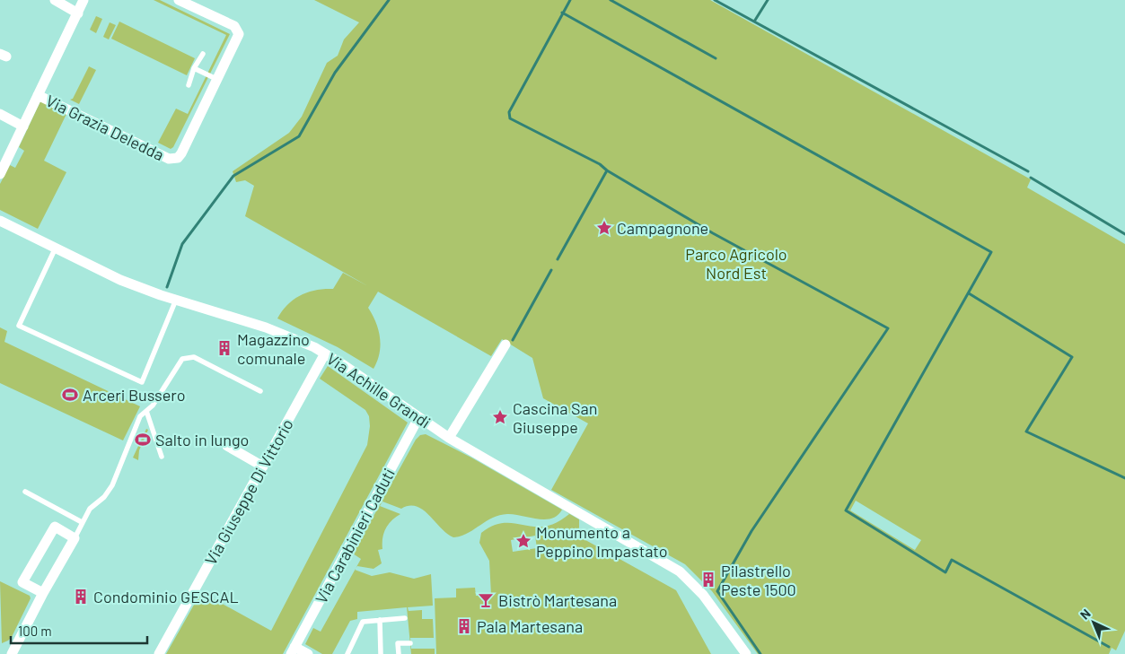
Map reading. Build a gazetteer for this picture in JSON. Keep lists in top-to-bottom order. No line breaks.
{"streets":{"street":["Via Grazia Deledda","Via Achille Grandi","Via Giuseppe Di Vittorio","Via Carabinieri Caduti"]},"crossings":[["Via Achille Grandi","Via Giuseppe Di Vittorio"],["Via Achille Grandi","Via Carabinieri Caduti"]],"parks":["Parco Agricolo Nord Est"],"places":{"place":["Campagnone","Cascina San Giuseppe","Monumento a Peppino Impastato"],"building":["Magazzino comunale","Pilastrello Peste 1500","Condominio GESCAL","Pala Martesana"],"sports":["Arceri Bussero","Salto in lungo"],"bar":["Bistrò Martesana"]},"scale_bar":"100 m","north":"top left"}
